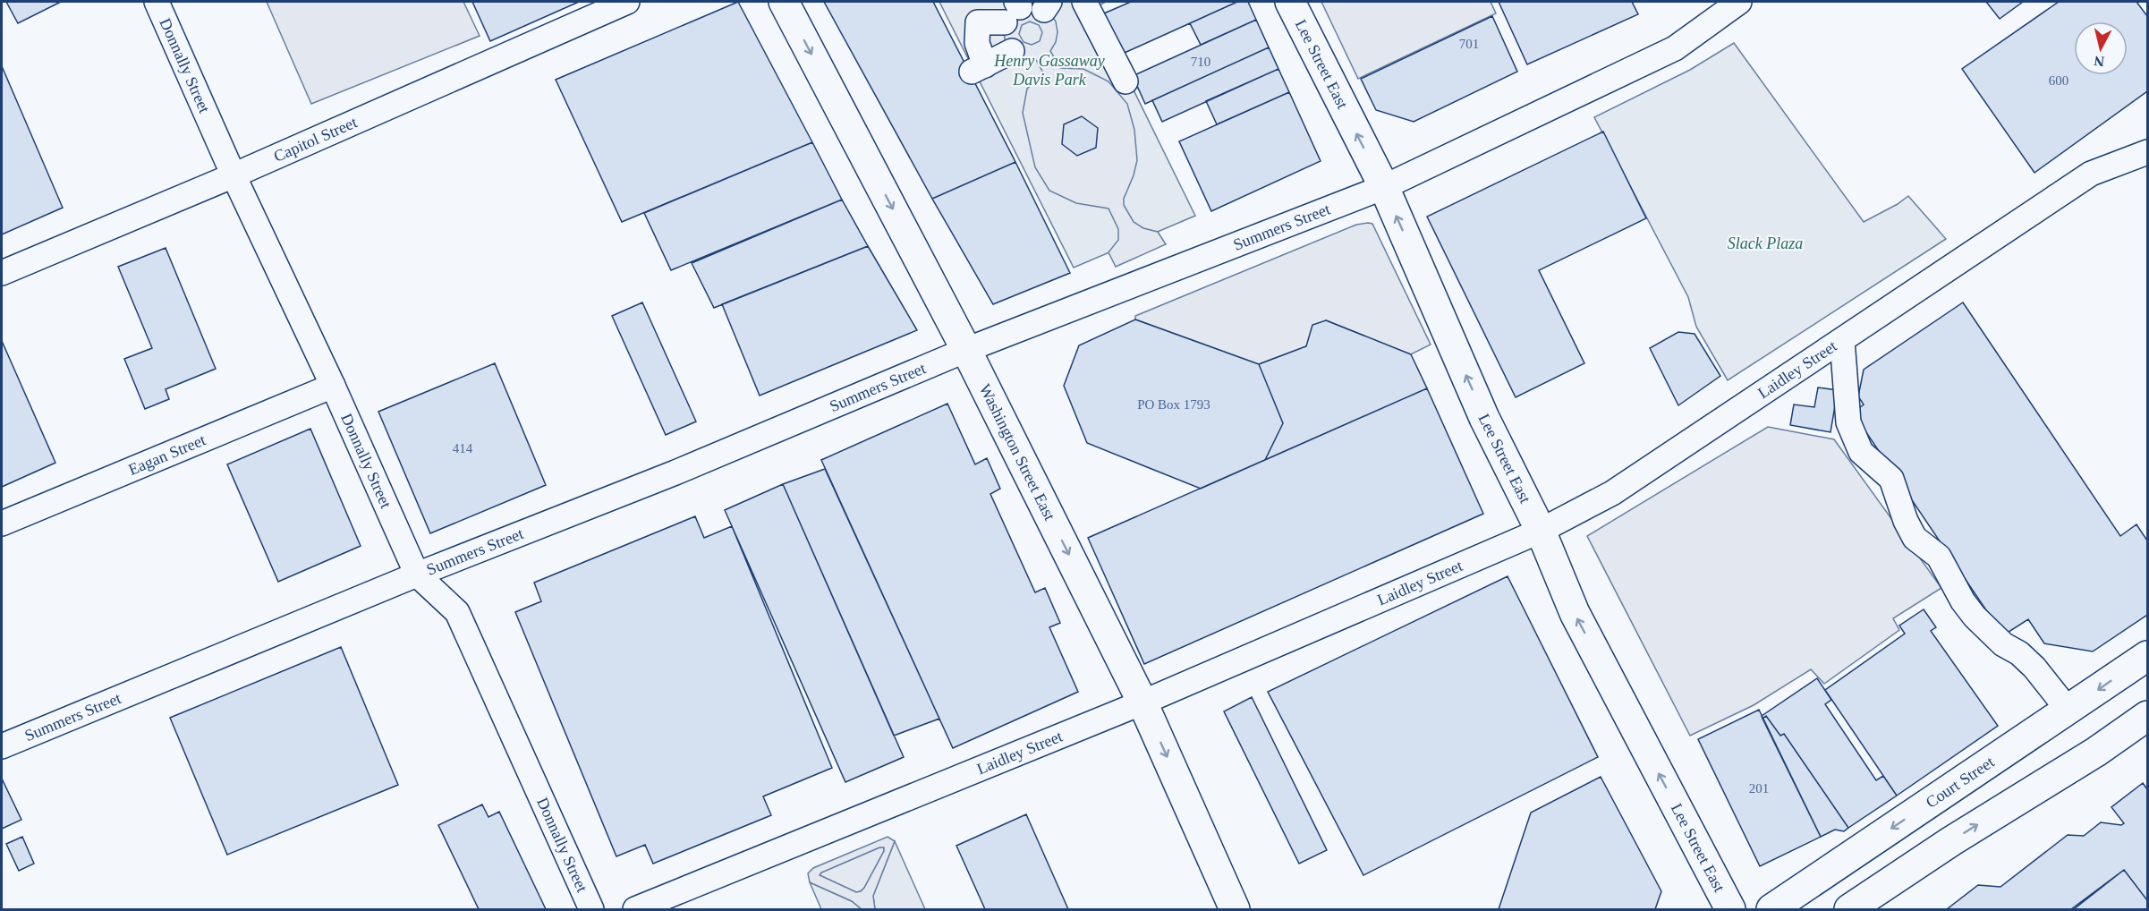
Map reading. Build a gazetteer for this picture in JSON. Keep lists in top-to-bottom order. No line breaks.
{"streets":{"main road":["Lee Street East","Washington Street East","Court Street"],"street":["Donnally Street","Capitol Street","Summers Street","Laidley Street","Eagan Street"]},"crossings":[["Lee Street East","Summers Street"],["Lee Street East","Laidley Street"],["Donnally Street","Capitol Street"],["Donnally Street","Summers Street"],["Donnally Street","Eagan Street"],["Summers Street","Washington Street East"],["Laidley Street","Washington Street East"]],"one_way":["Lee Street East","Washington Street East"],"parks":["Henry Gassaway Davis Park","Slack Plaza"],"house_numbers":["701","710","600","PO Box 1793","414","201"],"north":"bottom"}
